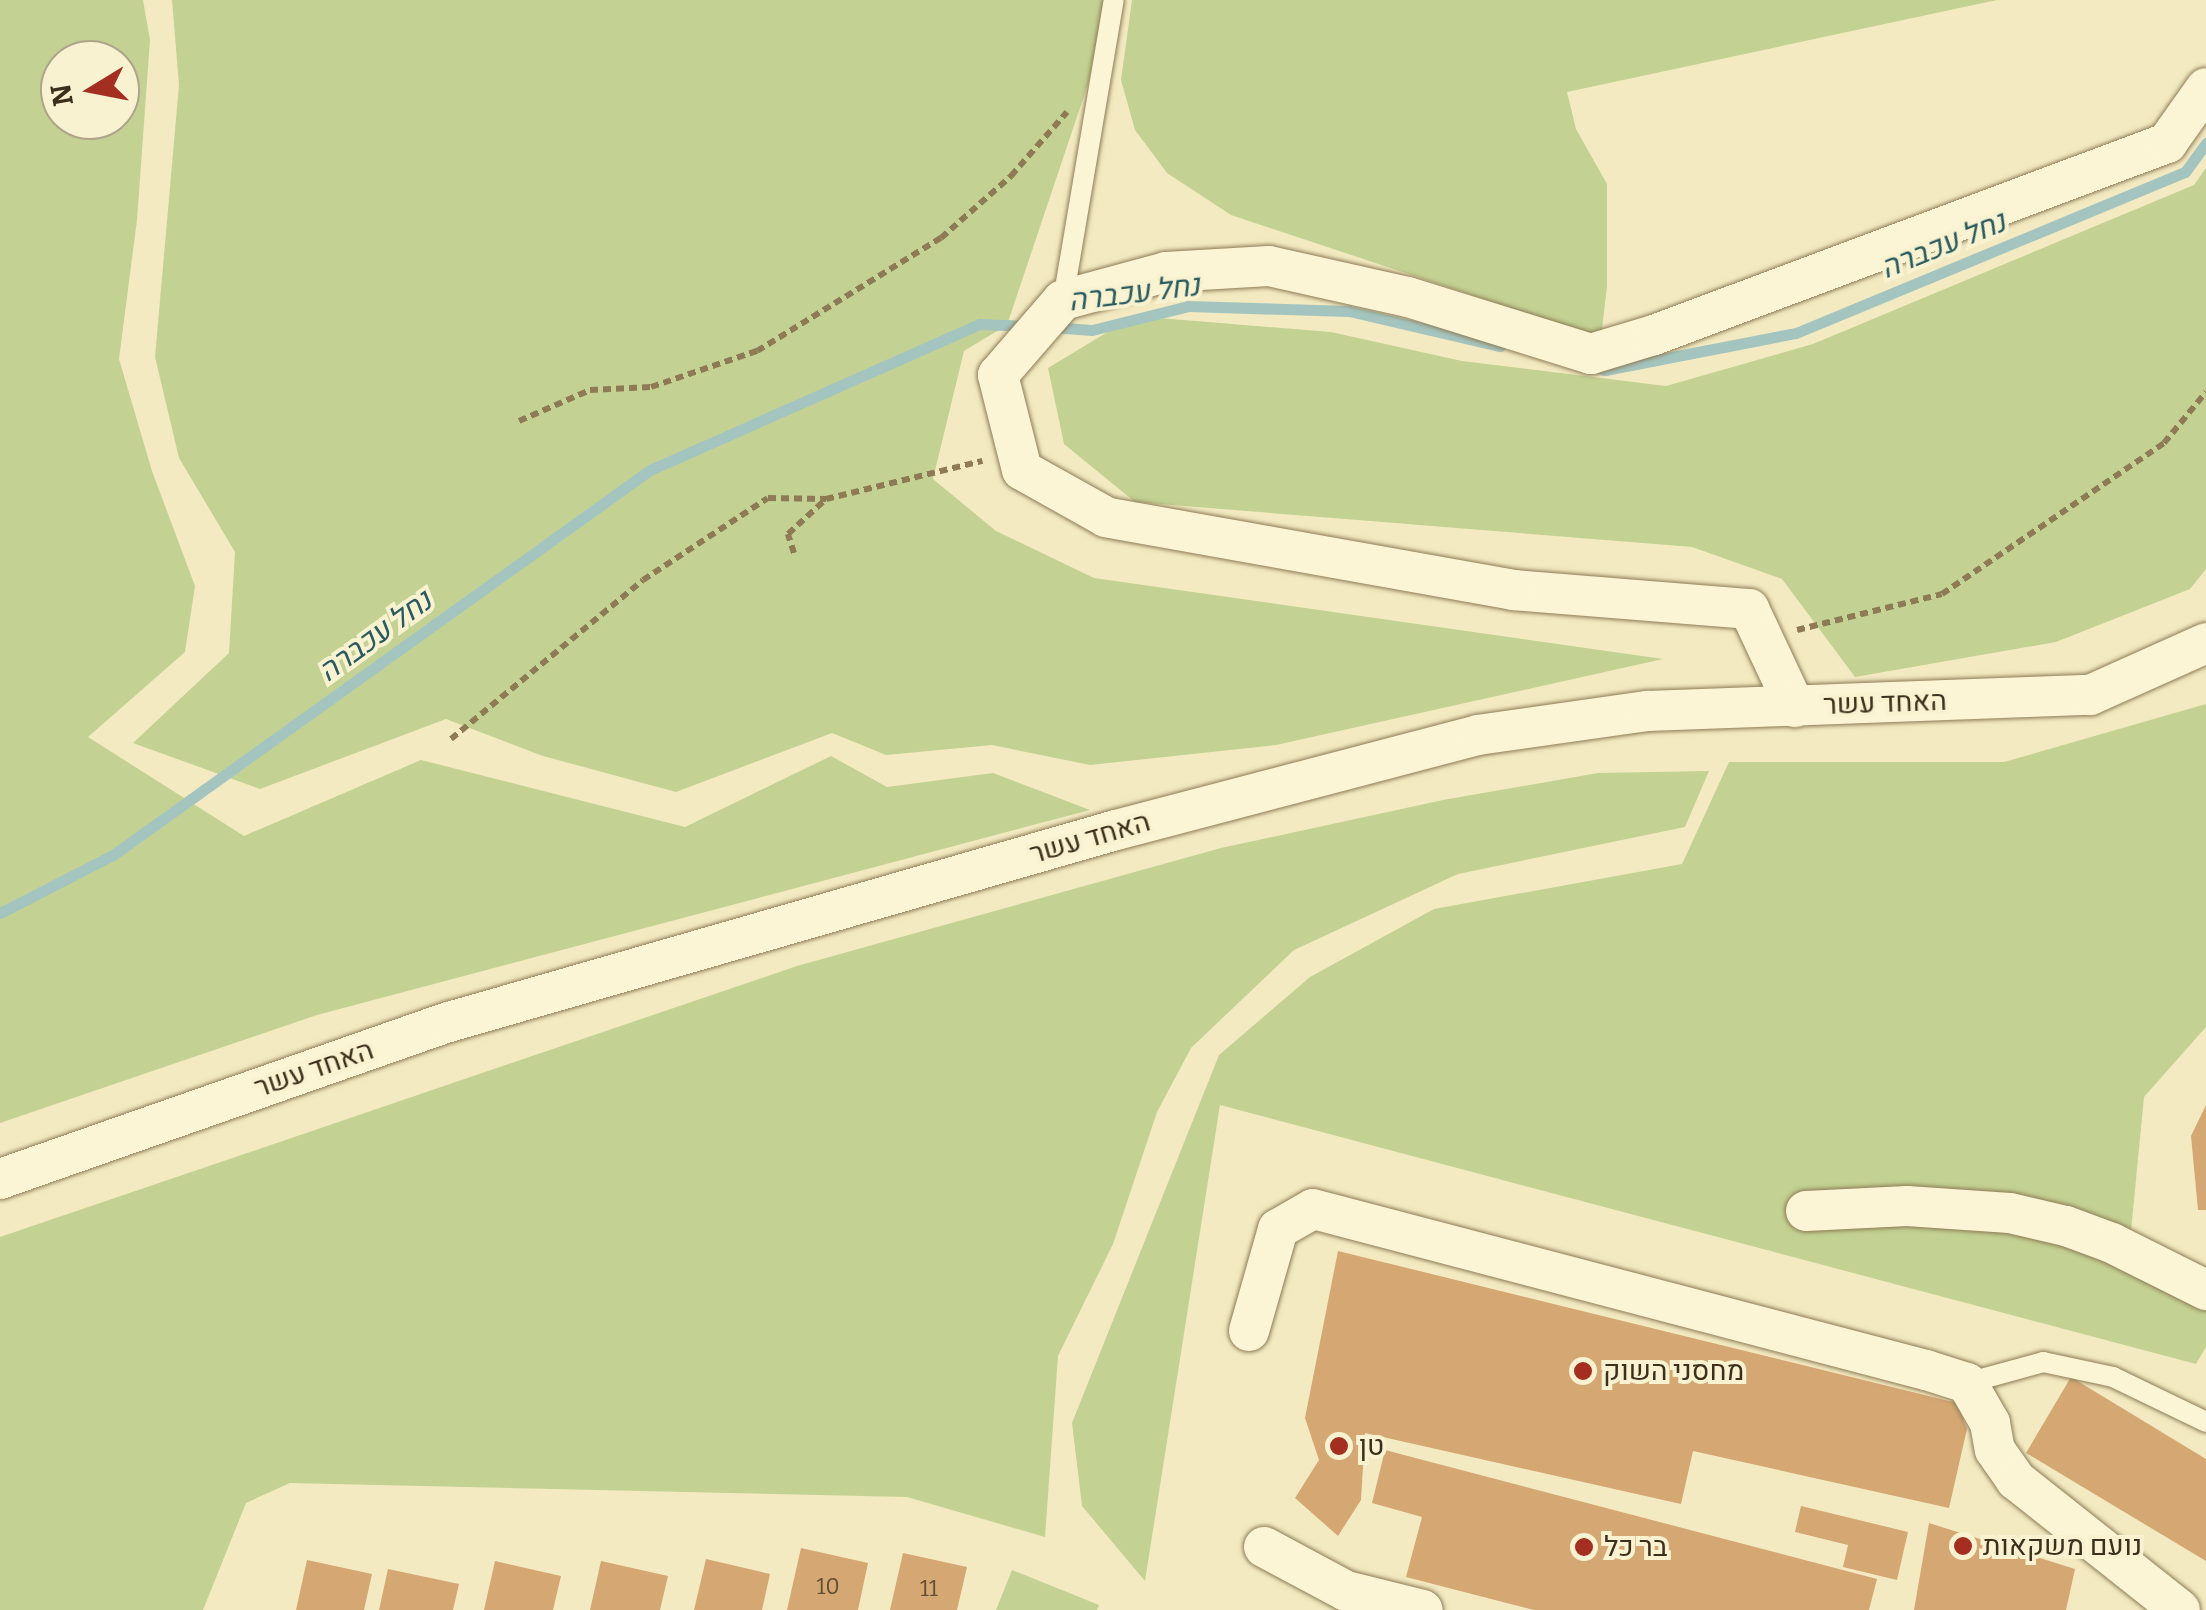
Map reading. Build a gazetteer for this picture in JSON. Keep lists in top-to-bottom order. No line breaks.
{"streets":{"street":["האחד עשר"]},"water":["נחל עכברה"],"places":["מחסני השוק","טן","נועם משקאות","בר כל"],"house_numbers":["10","11"],"north":"left"}
